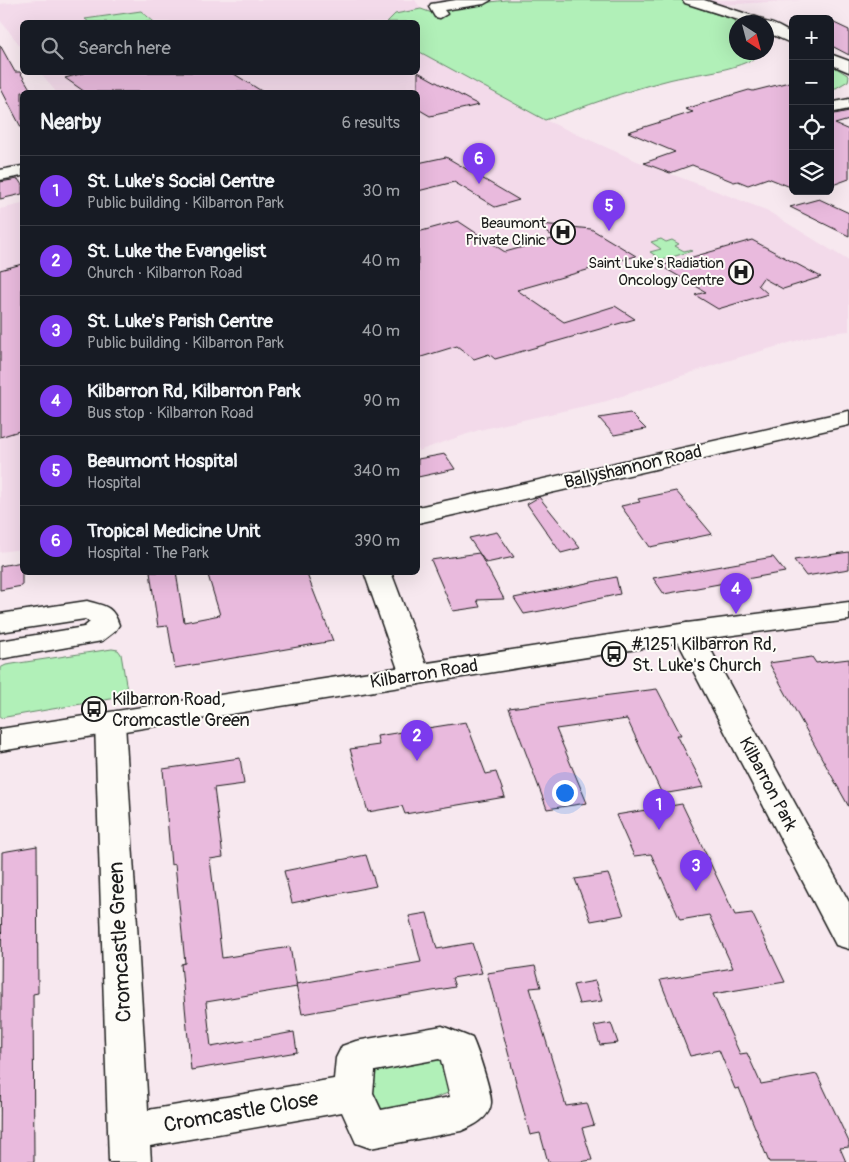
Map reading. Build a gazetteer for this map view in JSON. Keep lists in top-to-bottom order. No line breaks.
{"streets":{"street":["Ballyshannon Road","Kilbarron Road","Kilbarron Park","Cromcastle Green","Cromcastle Close"]},"crossings":[["Kilbarron Road","Kilbarron Park"],["Kilbarron Road","Cromcastle Green"],["Cromcastle Green","Cromcastle Close"]],"places":{"hospital":["Beaumont Private Clinic","Saint Luke's Radiation Oncology Centre"],"bus stop":["#1251 Kilbarron Rd, St. Luke's Church","Kilbarron Road, Cromcastle Green"]},"north":"bottom right","page":{"map_buttons":["+","−"],"search":"Search here","heading":["Nearby","6 results"],"pins":["6","5","4","2","1","3"],"list":[{"mark":"1","name":"St. Luke's Social Centre","note":"Public building · Kilbarron Park","value":"30 m"},{"mark":"2","name":"St. Luke the Evangelist","note":"Church · Kilbarron Road","value":"40 m"},{"mark":"3","name":"St. Luke's Parish Centre","note":"Public building · Kilbarron Park","value":"40 m"},{"mark":"4","name":"Kilbarron Rd, Kilbarron Park","note":"Bus stop · Kilbarron Road","value":"90 m"},{"mark":"5","name":"Beaumont Hospital","note":"Hospital","value":"340 m"},{"mark":"6","name":"Tropical Medicine Unit","note":"Hospital · The Park","value":"390 m"}]}}
